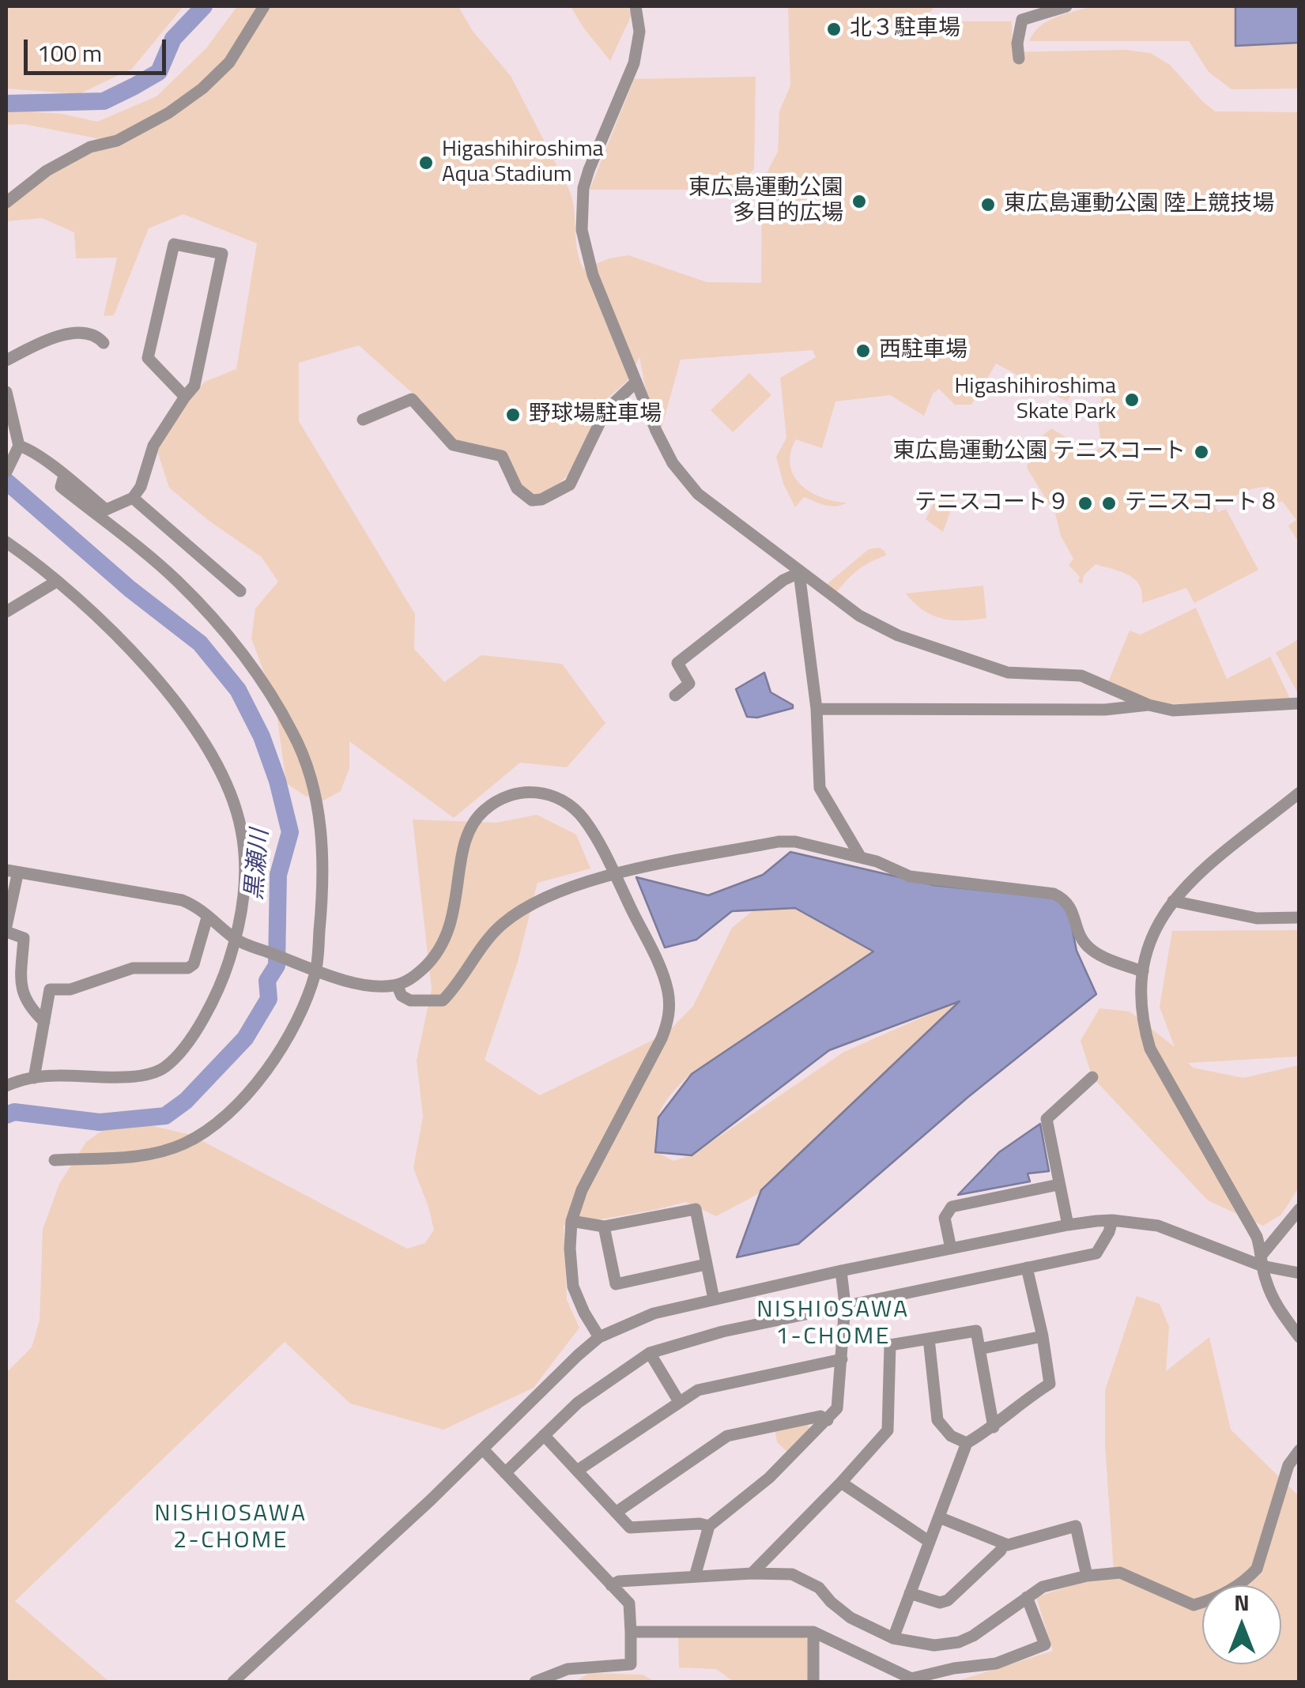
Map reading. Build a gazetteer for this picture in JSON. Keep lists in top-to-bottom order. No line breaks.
{"districts":["NISHIOSAWA 1-CHOME","NISHIOSAWA 2-CHOME"],"water":["黒瀬川"],"places":["北３駐車場","Higashihiroshima Aqua Stadium","東広島運動公園 多目的広場","東広島運動公園 陸上競技場","西駐車場","Higashihiroshima Skate Park","野球場駐車場","東広島運動公園 テニスコート","テニスコート９","テニスコート８"],"scale_bar":"100 m","north":"top"}
